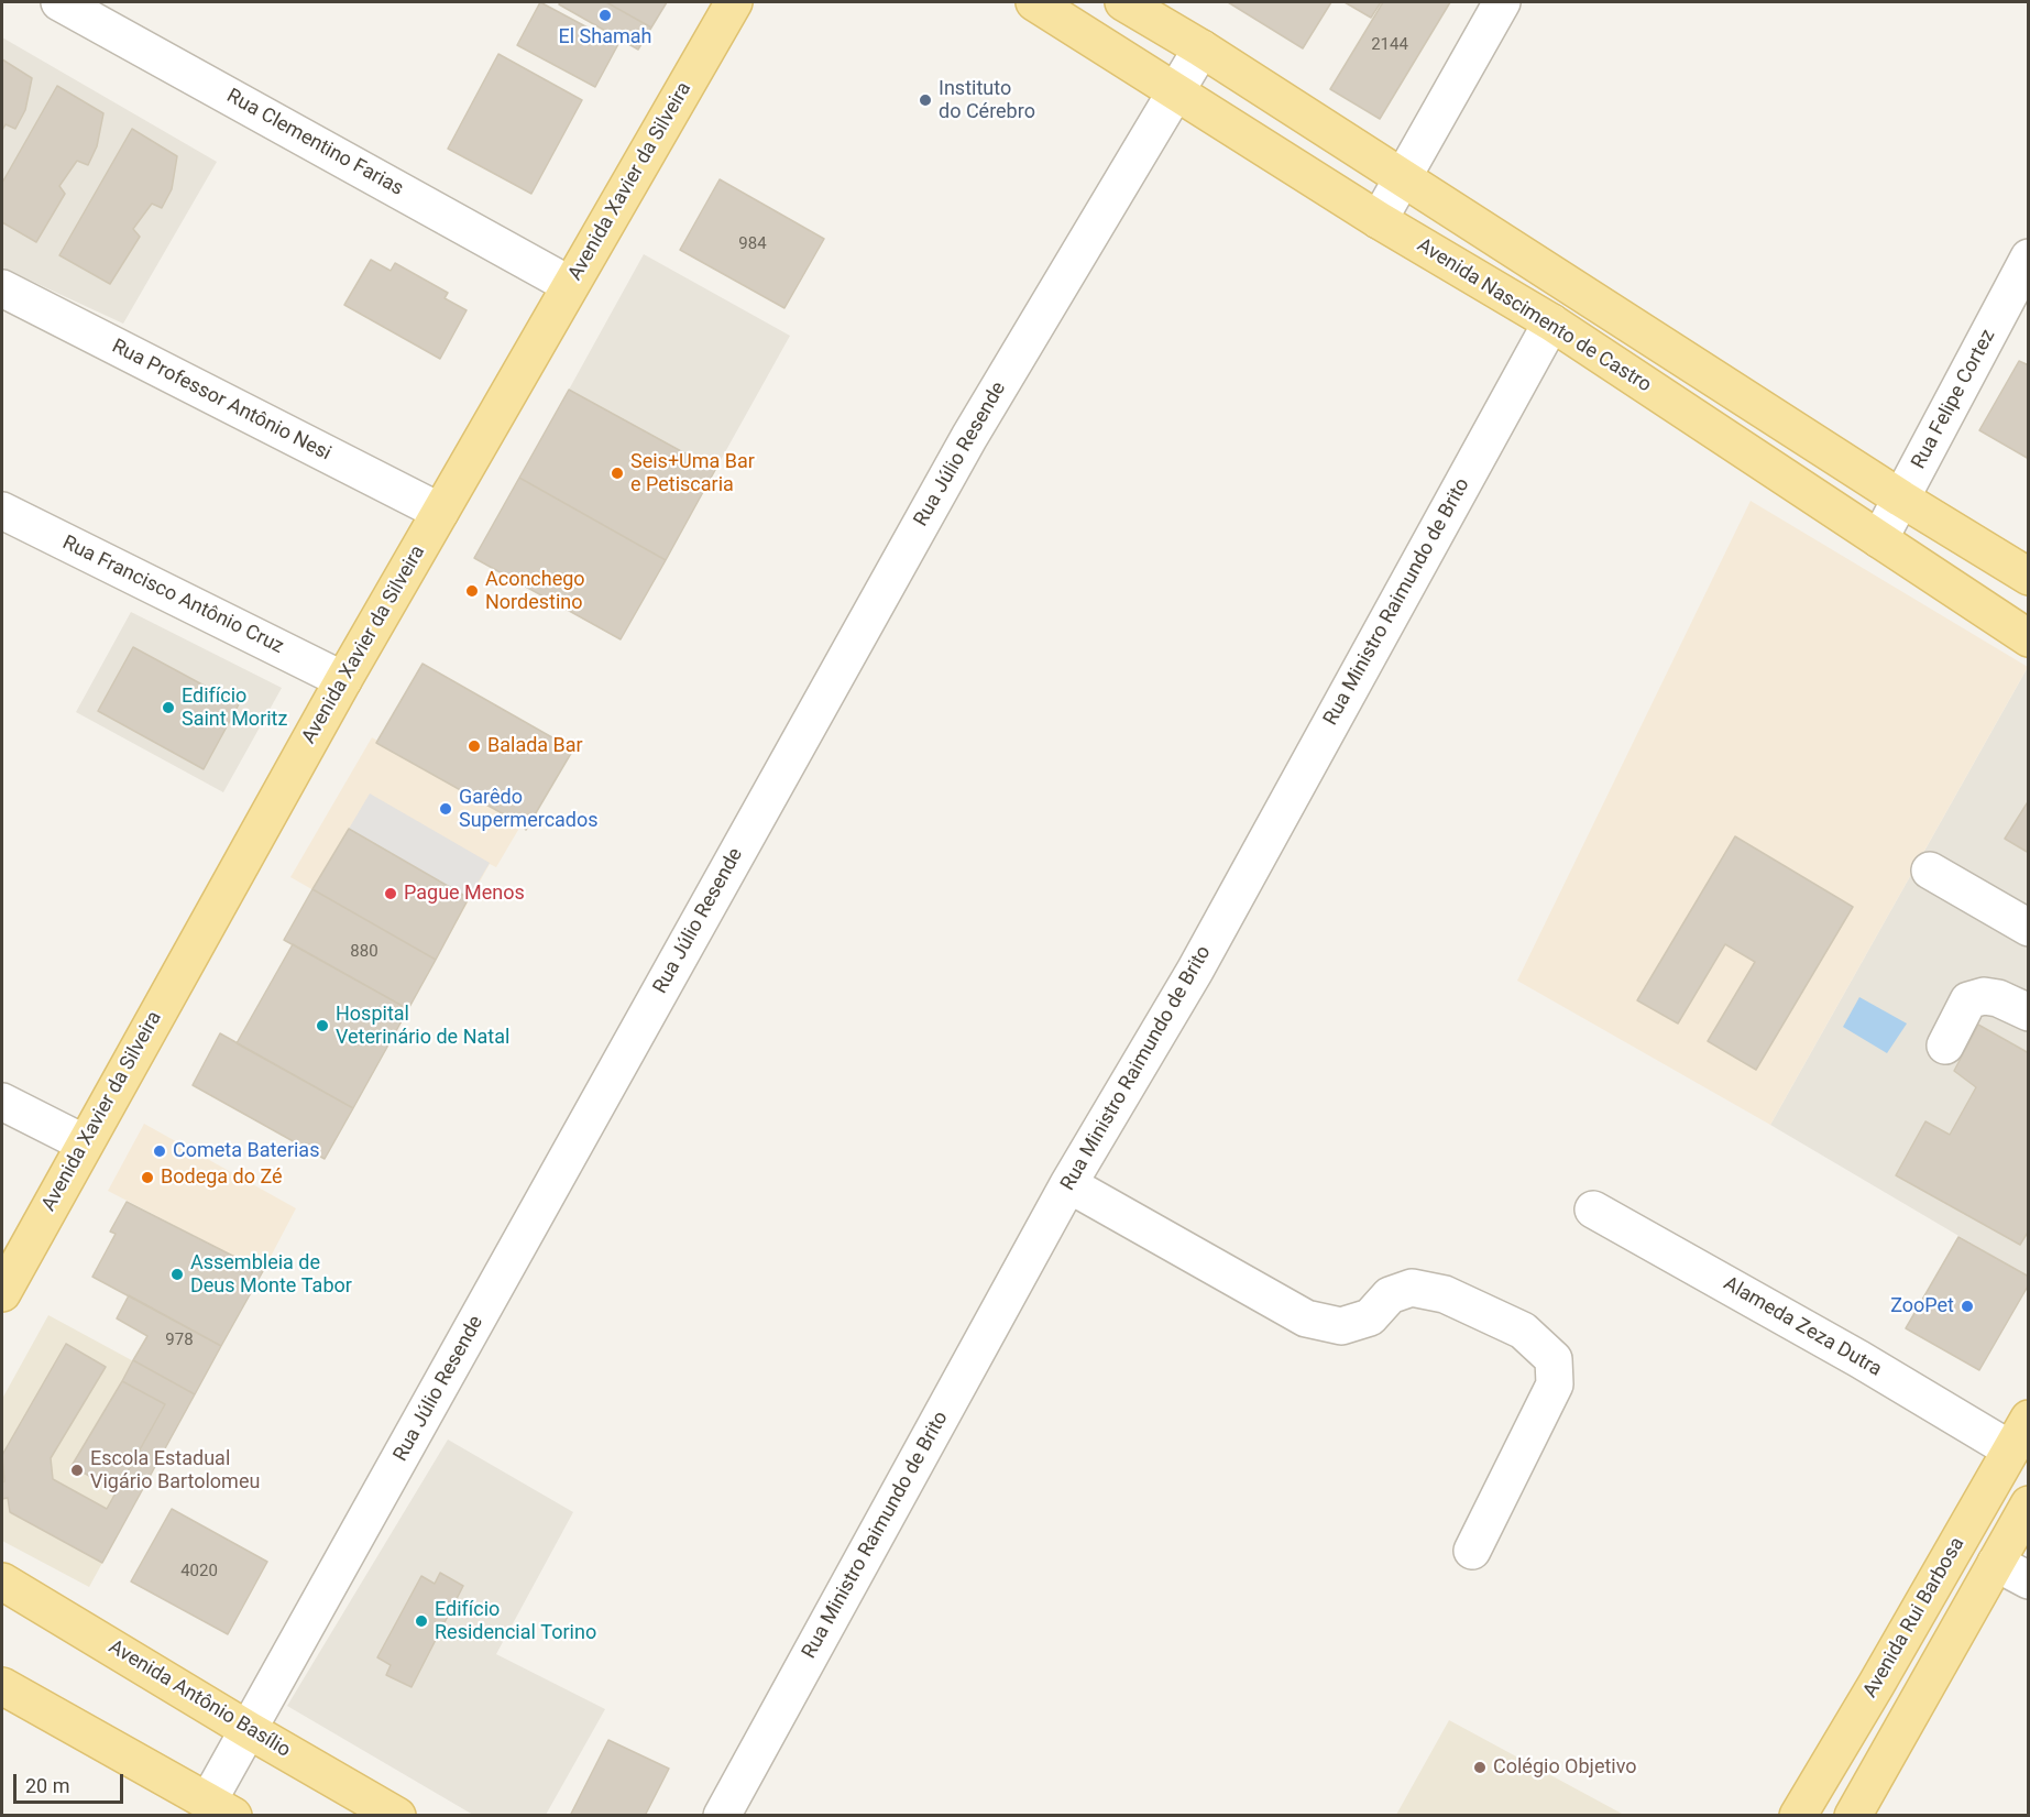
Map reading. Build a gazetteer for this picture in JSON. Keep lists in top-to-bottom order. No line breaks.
{"streets":{"main road":["Avenida Xavier da Silveira","Avenida Nascimento de Castro","Avenida Rui Barbosa","Avenida Antônio Basílio"],"street":["Rua Clementino Farias","Rua Felipe Cortez","Rua Professor Antônio Nesi","Rua Júlio Resende","Rua Francisco Antônio Cruz","Rua Ministro Raimundo de Brito","Alameda Zeza Dutra"]},"crossings":[["Rua Clementino Farias","Avenida Xavier da Silveira"],["Avenida Xavier da Silveira","Rua Professor Antônio Nesi"],["Avenida Xavier da Silveira","Rua Francisco Antônio Cruz"],["Avenida Nascimento de Castro","Rua Felipe Cortez"],["Avenida Nascimento de Castro","Rua Júlio Resende"],["Avenida Nascimento de Castro","Rua Ministro Raimundo de Brito"],["Rua Júlio Resende","Avenida Antônio Basílio"],["Alameda Zeza Dutra","Avenida Rui Barbosa"]],"places":["El Shamah","Instituto do Cérebro","Seis+Uma Bar e Petiscaria","Aconchego Nordestino","Edifício Saint Moritz","Balada Bar","Garêdo Supermercados","Pague Menos","Hospital Veterinário de Natal","Cometa Baterias","Bodega do Zé","Assembleia de Deus Monte Tabor","ZooPet","Escola Estadual Vigário Bartolomeu","Edifício Residencial Torino","Colégio Objetivo"],"house_numbers":["2144","984","880","978","4020"],"scale_bar":"20 m"}
